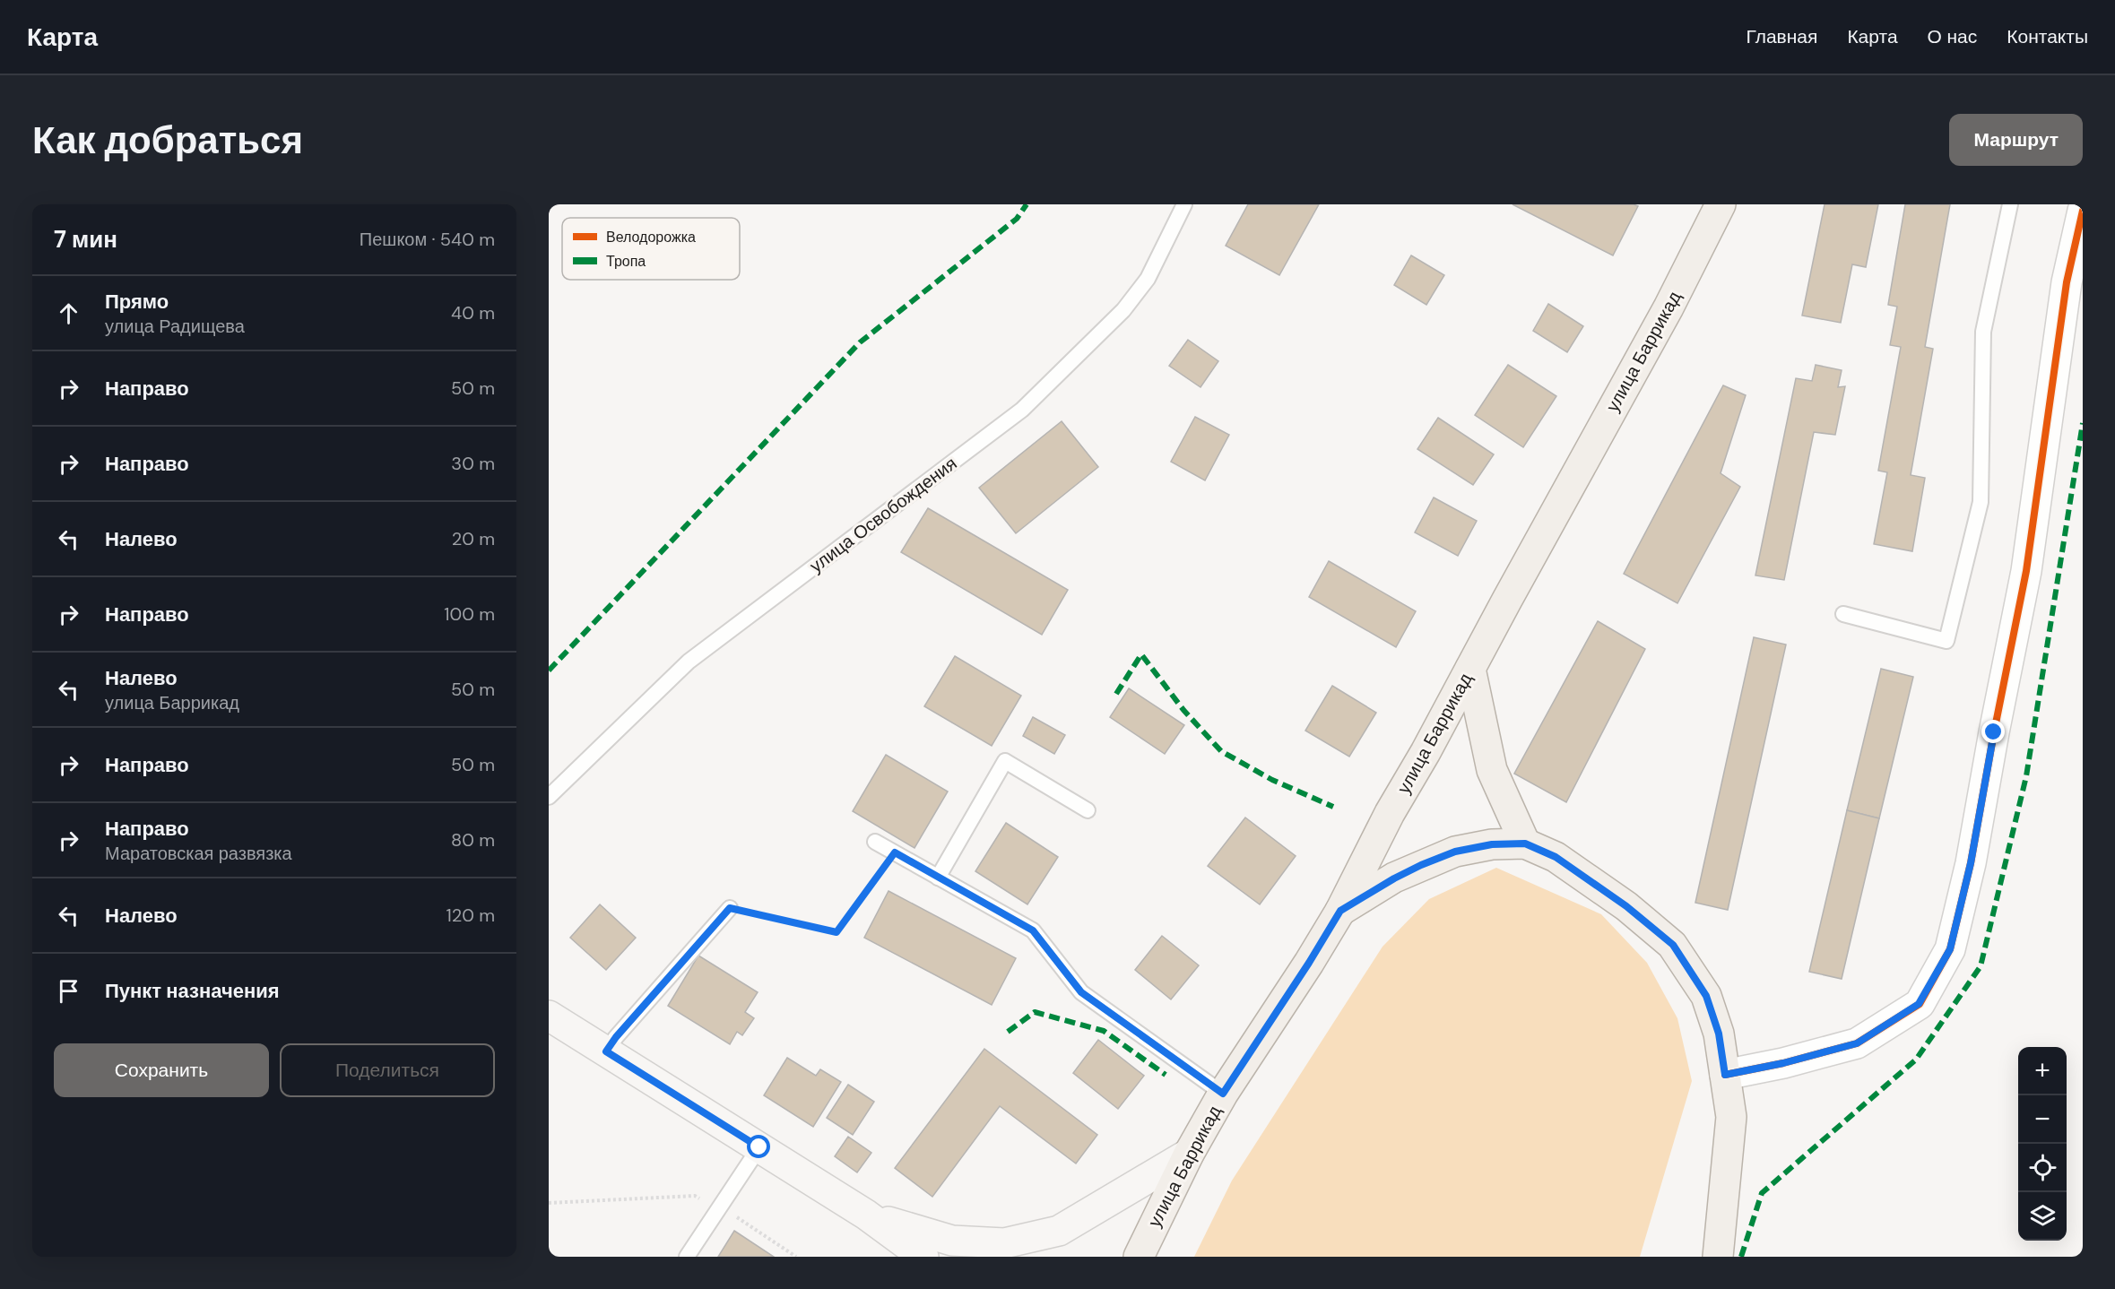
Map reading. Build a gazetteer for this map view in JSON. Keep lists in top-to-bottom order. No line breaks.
{"streets":{"main road":["улица Баррикад"],"lane":["улица Освобождения"]},"legend":["Велодорожка","Тропа"],"page":{"header":"Карта","nav":["Главная","Карта","О нас","Контакты"],"buttons":["Маршрут",["Сохранить","Поделиться"]],"title":"Как добраться","heading":["7 мин","Пешком · 540 m"],"list":[["Прямо","улица Радищева","40 m"],["Направо","50 m"],["Направо","30 m"],["Налево","20 m"],["Направо","100 m"],["Налево","улица Баррикад","50 m"],["Направо","50 m"],["Направо","Маратовская развязка","80 m"],["Налево","120 m"],"Пункт назначения"],"map_buttons":["+","−"]}}
